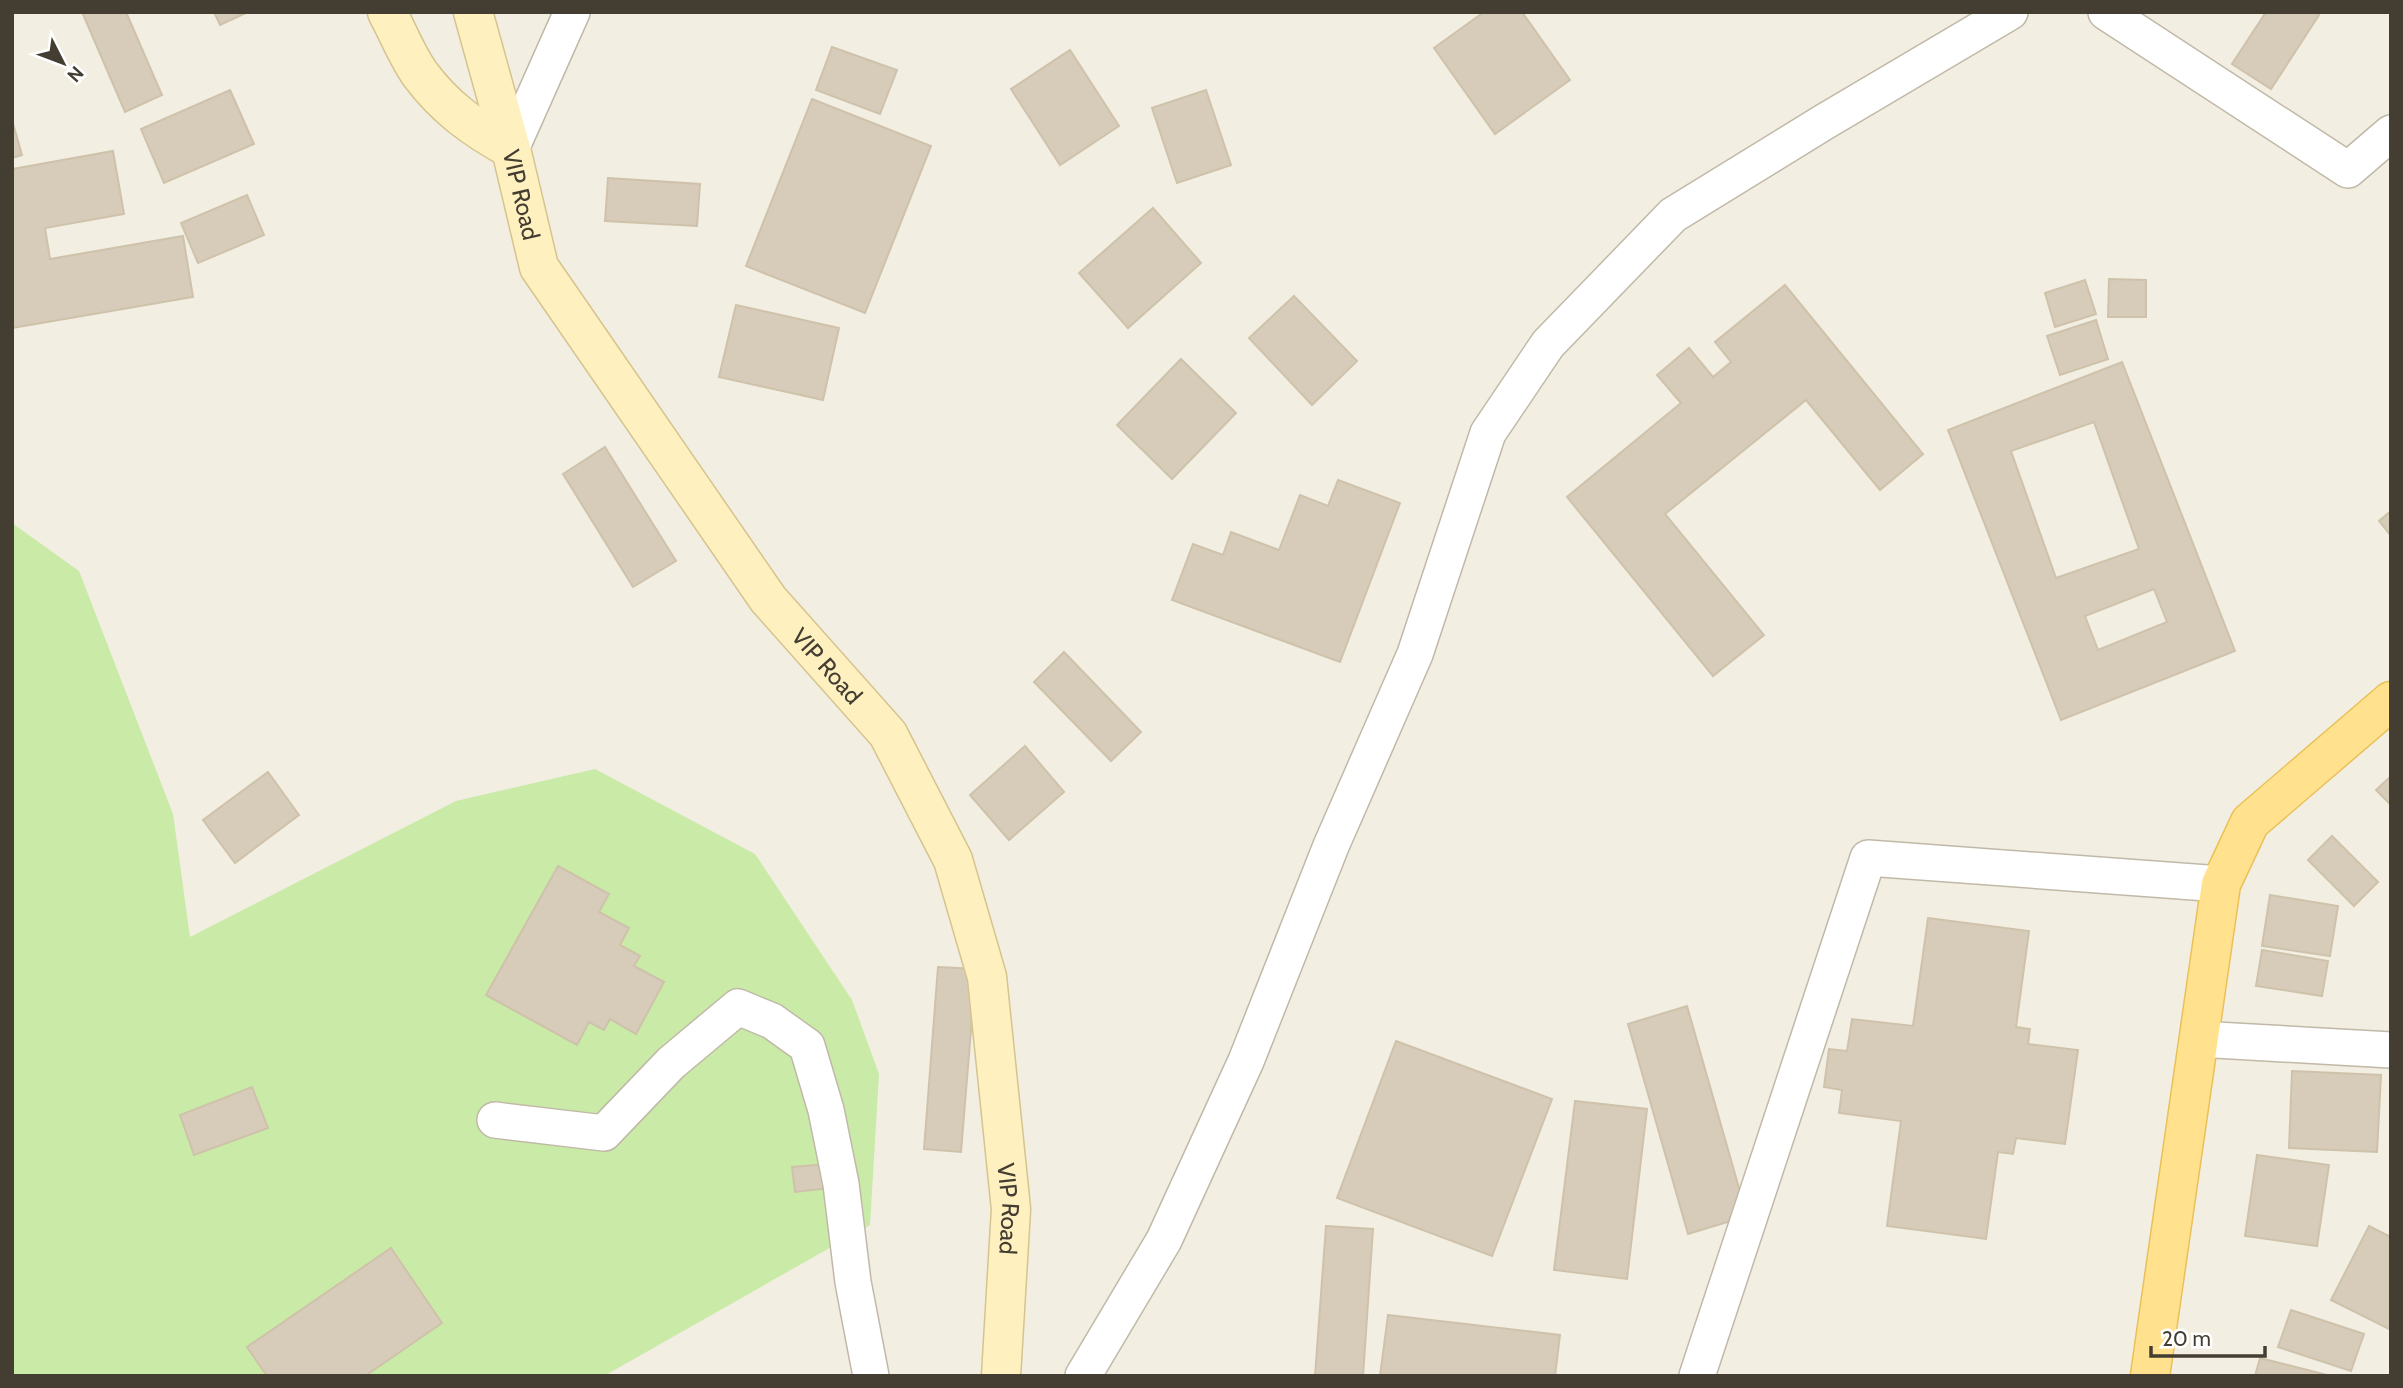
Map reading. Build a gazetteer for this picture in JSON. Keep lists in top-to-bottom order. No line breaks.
{"streets":{"main road":["VIP Road"]},"scale_bar":"20 m","north":"bottom right"}
